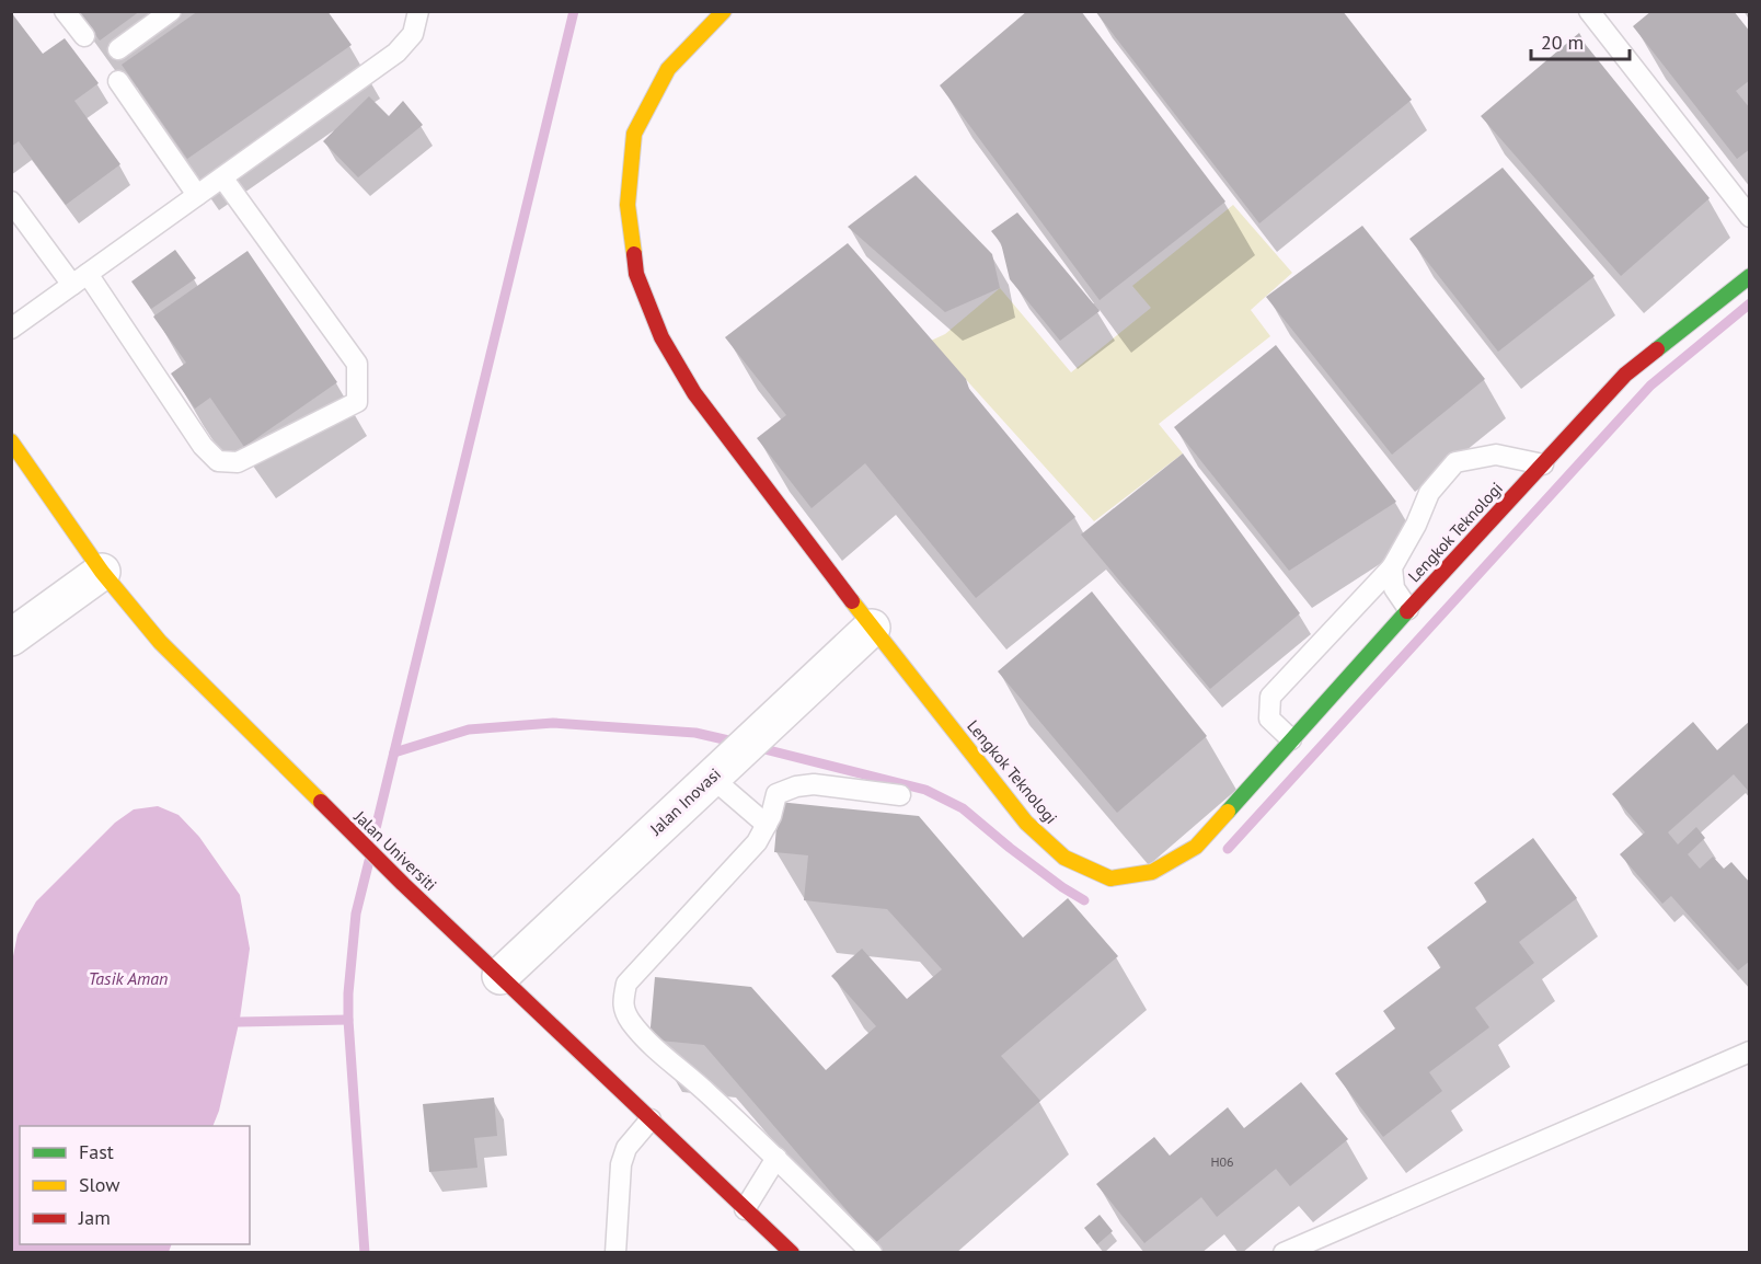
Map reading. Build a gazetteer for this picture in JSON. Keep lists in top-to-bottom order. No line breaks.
{"streets":{"street":["Lengkok Teknologi","Jalan Inovasi","Jalan Universiti"]},"crossings":[["Lengkok Teknologi","Jalan Inovasi"],["Jalan Inovasi","Jalan Universiti"]],"water":["Tasik Aman"],"house_numbers":["H06"],"legend":["Fast","Slow","Jam"],"scale_bar":"20 m"}
